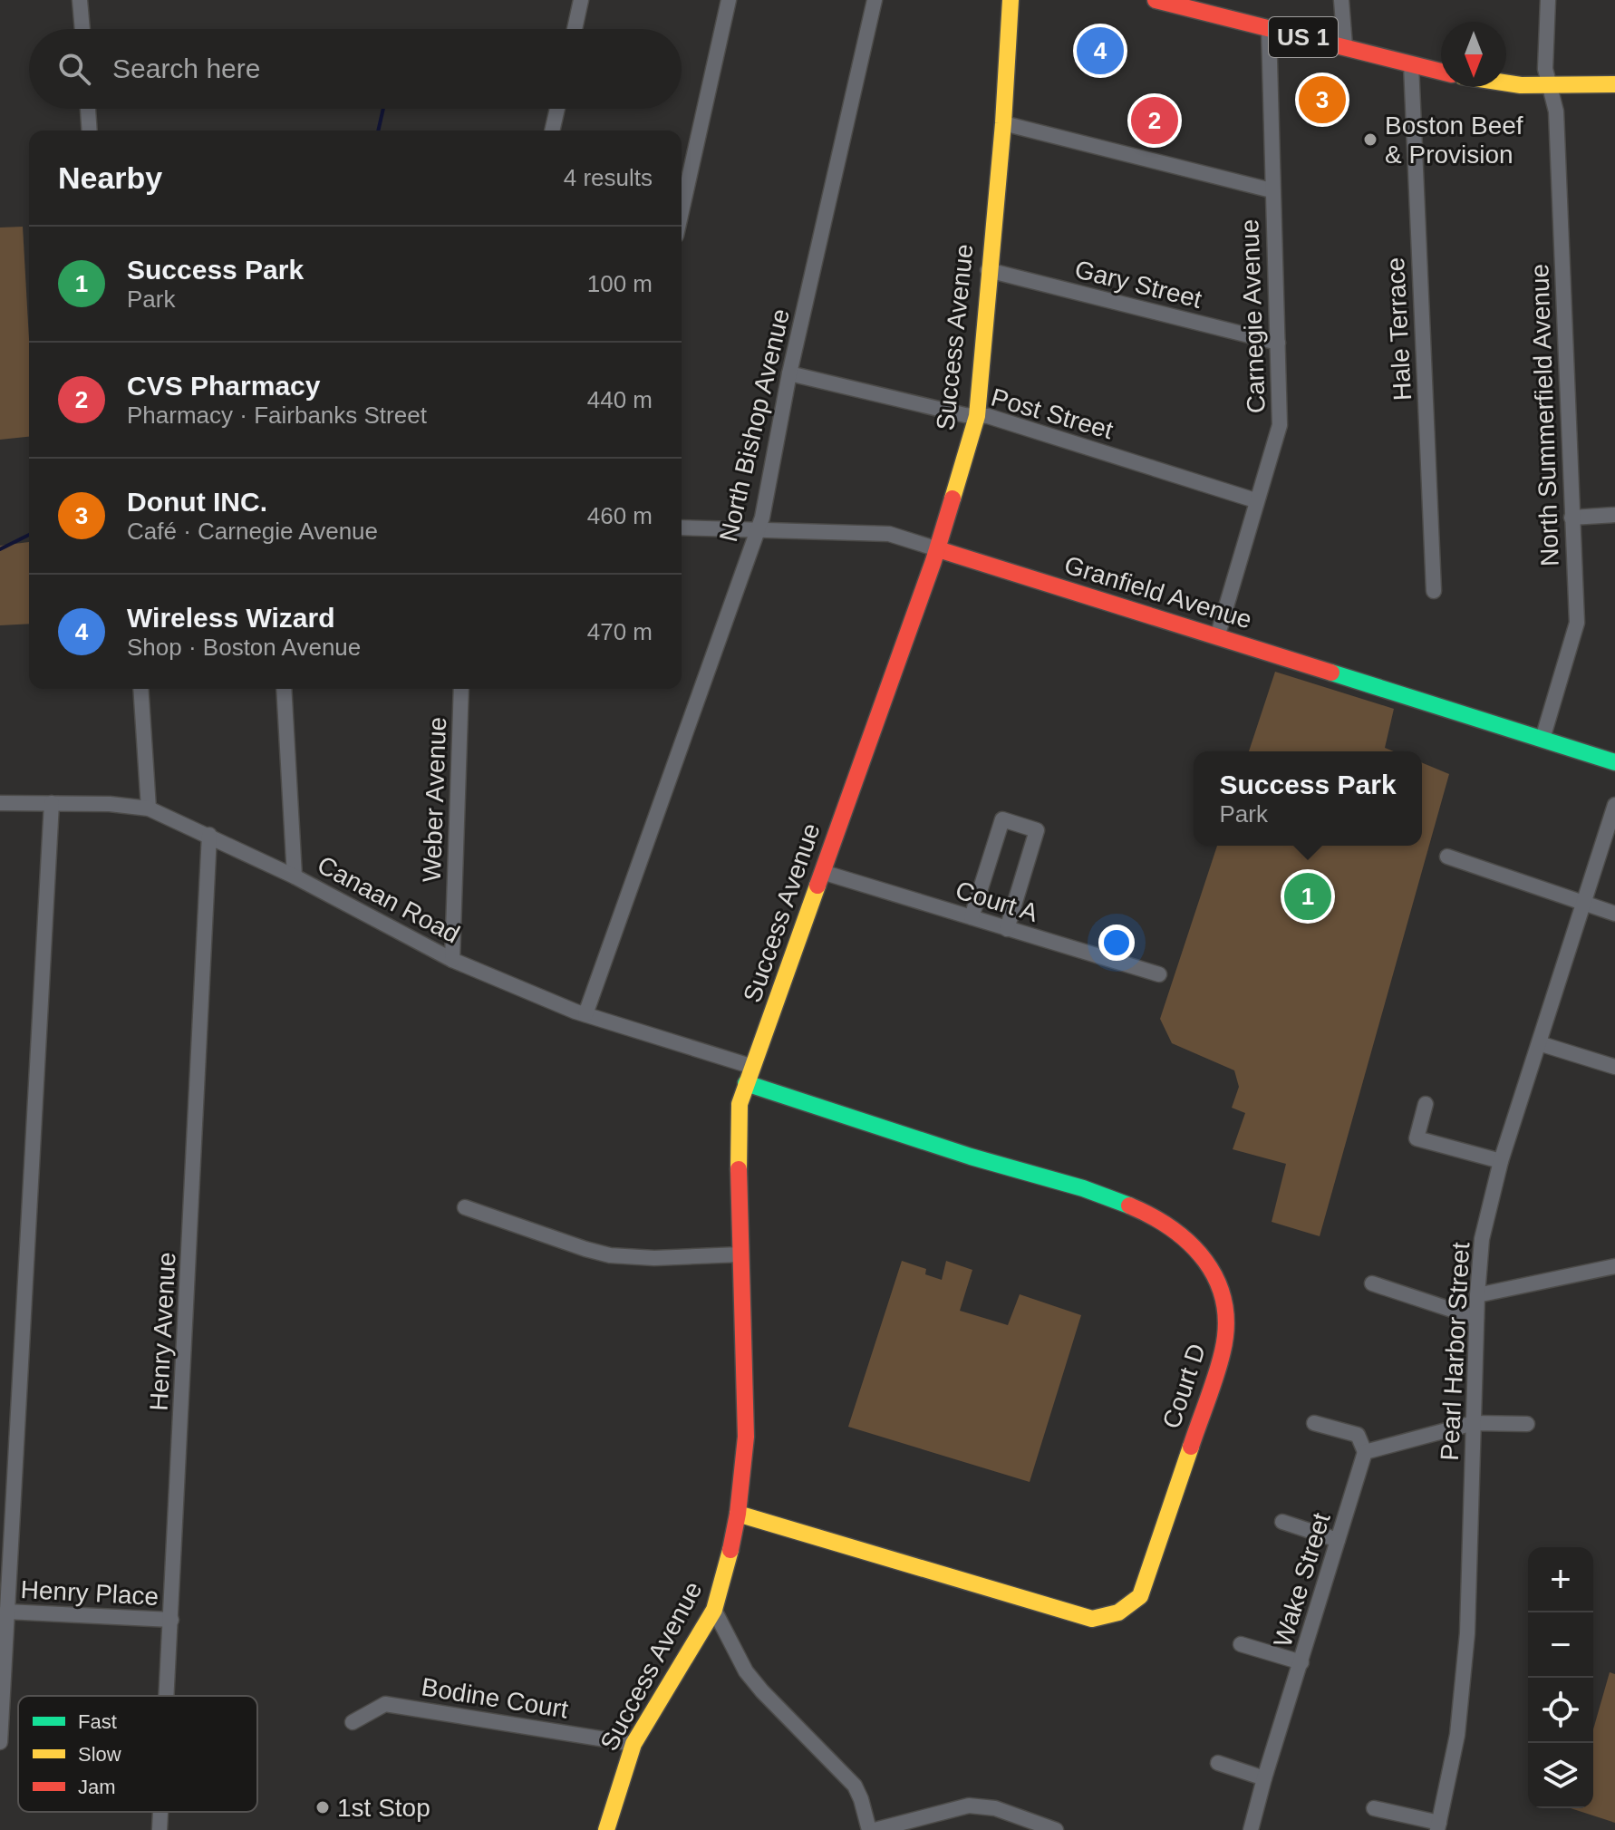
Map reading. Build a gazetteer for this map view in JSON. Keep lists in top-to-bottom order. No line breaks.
{"streets":{"street":["US 1","Gary Street","Carnegie Avenue","Hale Terrace","Success Avenue","Post Street","North Summerfield Avenue","North Bishop Avenue","Granfield Avenue","Weber Avenue","Canaan Road","Court A","Henry Avenue","Pearl Harbor Street","Court D","Wake Street","Henry Place","Bodine Court"]},"crossings":[["US 1","Carnegie Avenue"],["US 1","Hale Terrace"],["Gary Street","Carnegie Avenue"],["Gary Street","Success Avenue"],["Carnegie Avenue","Post Street"],["Carnegie Avenue","Granfield Avenue"],["Success Avenue","Post Street"],["Success Avenue","Granfield Avenue"],["Success Avenue","Canaan Road"],["Success Avenue","Court A"],["Success Avenue","Court D"],["Success Avenue","Bodine Court"],["Post Street","North Bishop Avenue"],["North Summerfield Avenue","Granfield Avenue"],["North Bishop Avenue","Granfield Avenue"],["North Bishop Avenue","Canaan Road"],["Weber Avenue","Canaan Road"],["Canaan Road","Henry Avenue"],["Henry Avenue","Henry Place"]],"places":["Boston Beef & Provision","1st Stop"],"legend":["Fast","Slow","Jam"],"north":"bottom","page":{"pins":["4","3","2","1"],"search":"Search here","heading":["Nearby","4 results"],"list":[{"mark":"1","name":"Success Park","note":"Park","value":"100 m"},{"mark":"2","name":"CVS Pharmacy","note":"Pharmacy · Fairbanks Street","value":"440 m"},{"mark":"3","name":"Donut INC.","note":"Café · Carnegie Avenue","value":"460 m"},{"mark":"4","name":"Wireless Wizard","note":"Shop · Boston Avenue","value":"470 m"}],"popup":["Success Park","Park"],"map_buttons":["+","−"]}}
